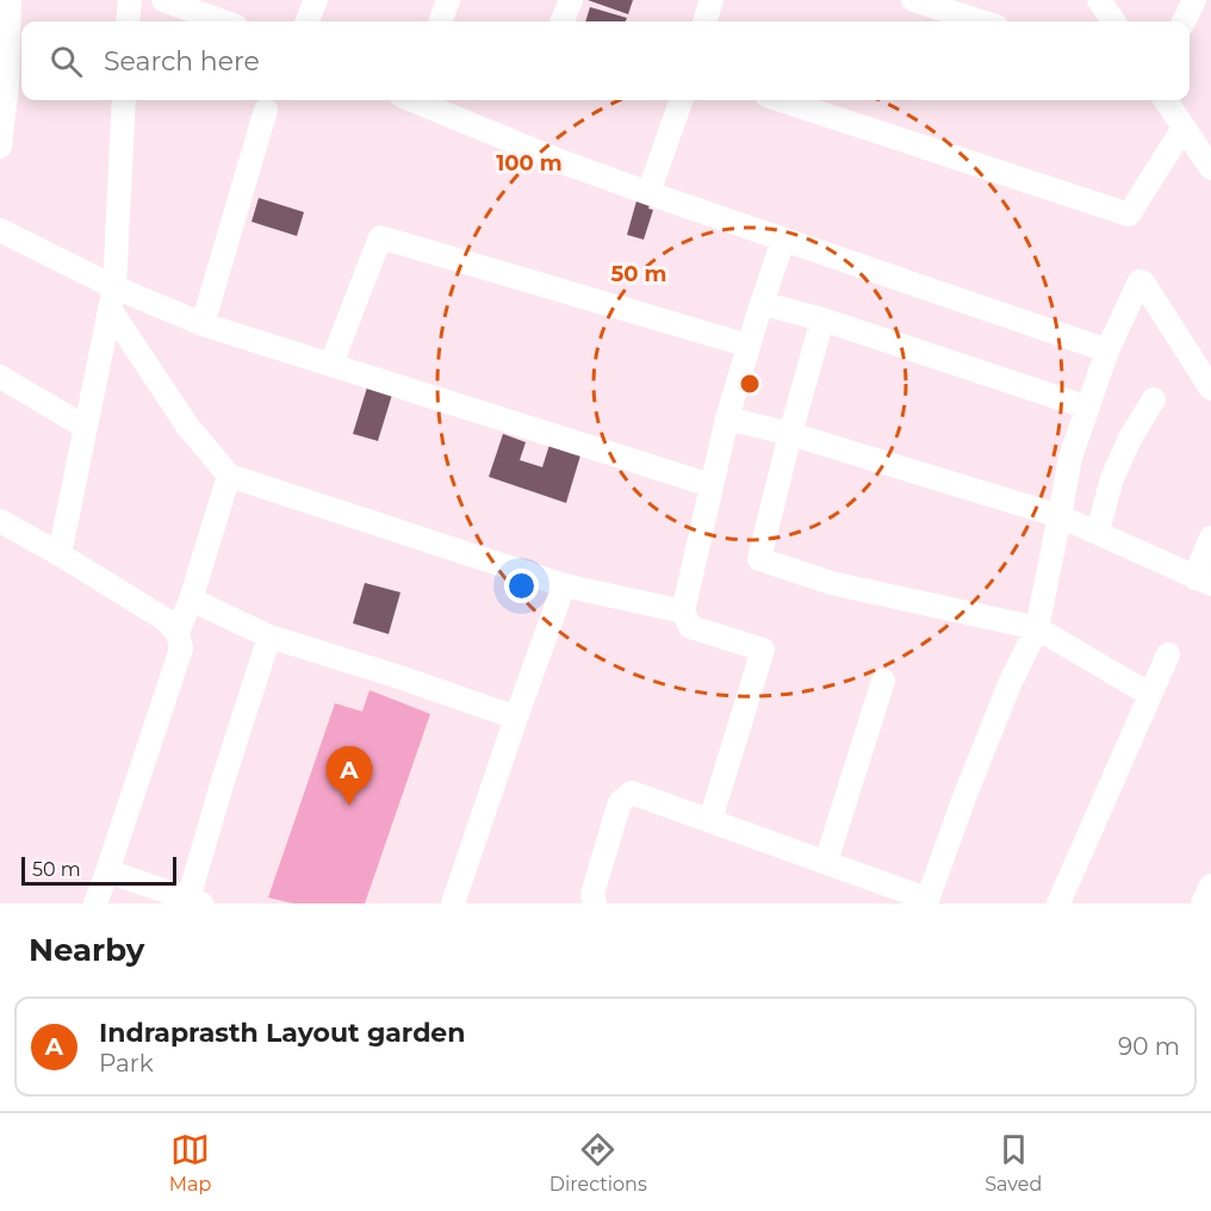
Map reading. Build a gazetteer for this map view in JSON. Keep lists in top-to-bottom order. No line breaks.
{"scale_bar":"50 m","page":{"search":"Search here","pins":"A","scale":"50 m","heading":"Nearby","list":[{"mark":"A","name":"Indraprasth Layout garden","note":"Park","value":"90 m"}],"nav":["Map","Directions","Saved"]},"rings":["100 m","50 m"]}
